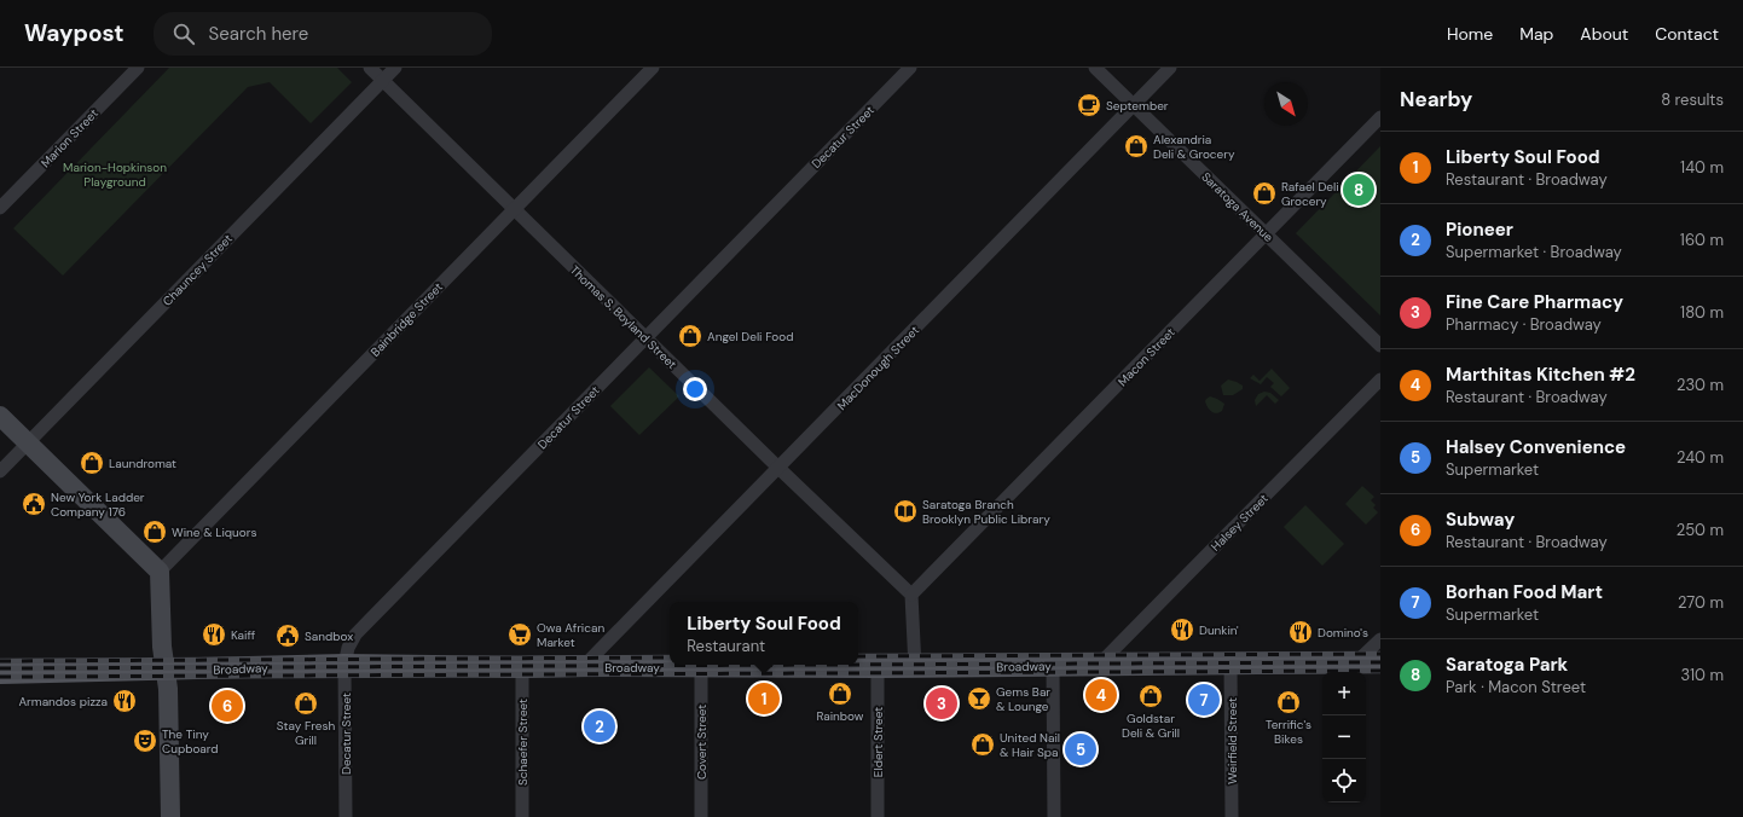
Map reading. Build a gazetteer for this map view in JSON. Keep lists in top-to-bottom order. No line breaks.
{"streets":{"main road":["Broadway"],"street":["Decatur Street","Marion Street","Saratoga Avenue","Chauncey Street","Thomas S. Boyland Street","Bainbridge Street","Macon Street","MacDonough Street","Halsey Street","Weirfield Street","Schaefer Street","Covert Street","Eldert Street"]},"crossings":[["Decatur Street","Thomas S. Boyland Street"],["Decatur Street","Broadway"],["Saratoga Avenue","Macon Street"],["Saratoga Avenue","MacDonough Street"],["Chauncey Street","Thomas S. Boyland Street"],["Thomas S. Boyland Street","Bainbridge Street"],["Thomas S. Boyland Street","Macon Street"],["Thomas S. Boyland Street","MacDonough Street"],["MacDonough Street","Broadway"],["Halsey Street","Broadway"],["Broadway","Weirfield Street"],["Broadway","Schaefer Street"],["Broadway","Covert Street"],["Broadway","Eldert Street"]],"parks":["Marion-Hopkinson Playground"],"places":{"cafe":["September"],"shop":["Alexandria Deli & Grocery","Rafael Deli Grocery","Angel Deli Food","Laundromat","Wine & Liquors","Rainbow","Goldstar Deli & Grill","Terrific's Bikes","Stay Fresh Grill","United Nail & Hair Spa"],"public building":["New York Ladder Company 176","Sandbox"],"library":["Saratoga Branch Brooklyn Public Library"],"restaurant":["Dunkin'","Domino's","Kaiff","Armandos pizza"],"supermarket":["Owa African Market"],"bar":["Gems Bar & Lounge"],"theatre":["The Tiny Cupboard"]},"north":"bottom right","page":{"header":"Waypost","search":"Search here","nav":["Home","Map","About","Contact"],"heading":["Nearby","8 results"],"list":[{"mark":"1","name":"Liberty Soul Food","note":"Restaurant · Broadway","value":"140 m"},{"mark":"2","name":"Pioneer","note":"Supermarket · Broadway","value":"160 m"},{"mark":"3","name":"Fine Care Pharmacy","note":"Pharmacy · Broadway","value":"180 m"},{"mark":"4","name":"Marthitas Kitchen #2","note":"Restaurant · Broadway","value":"230 m"},{"mark":"5","name":"Halsey Convenience","note":"Supermarket","value":"240 m"},{"mark":"6","name":"Subway","note":"Restaurant · Broadway","value":"250 m"},{"mark":"7","name":"Borhan Food Mart","note":"Supermarket","value":"270 m"},{"mark":"8","name":"Saratoga Park","note":"Park · Macon Street","value":"310 m"}],"pins":["8","4","1","7","3","6","2","5"],"popup":["Liberty Soul Food","Restaurant"],"map_buttons":["+","−"]}}
